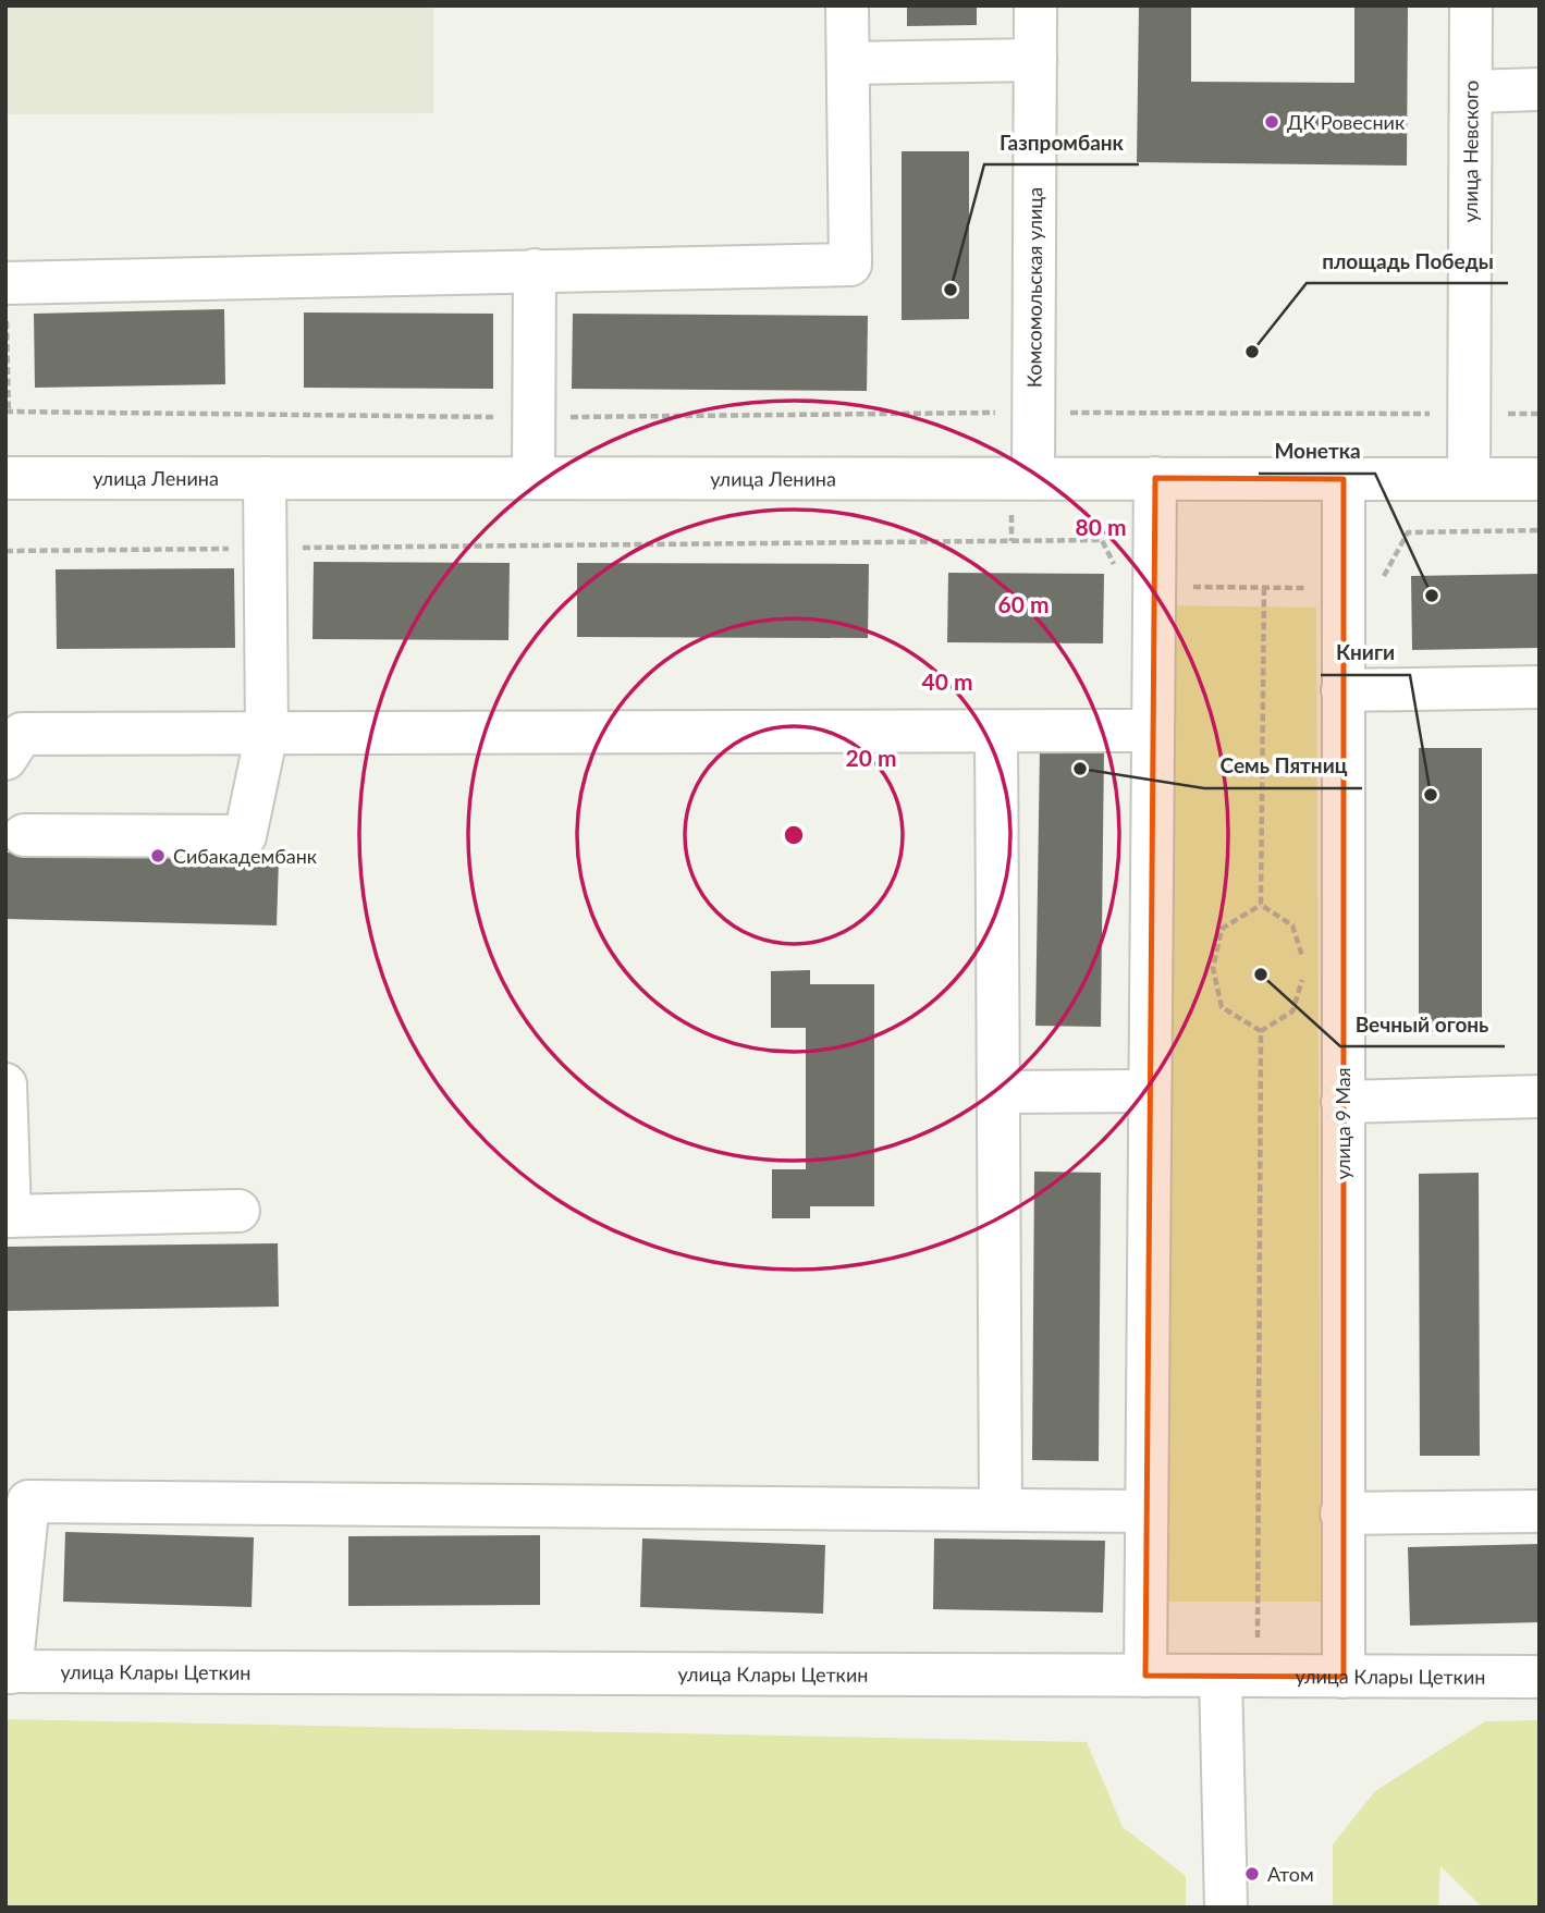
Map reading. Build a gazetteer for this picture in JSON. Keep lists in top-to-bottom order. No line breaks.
{"streets":{"street":["улица Невского","Комсомольская улица","улица Ленина","улица 9 Мая","улица Клары Цеткин"]},"crossings":[["улица Невского","улица Ленина"],["Комсомольская улица","улица Ленина"],["улица Ленина","улица 9 Мая"],["улица 9 Мая","улица Клары Цеткин"]],"places":["ДК Ровесник","Газпромбанк","площадь Победы","Монетка","Семь Пятниц","Книги","Сибакадембанк","Вечный огонь","Атом"],"rings":["80 m","60 m","40 m","20 m"]}
